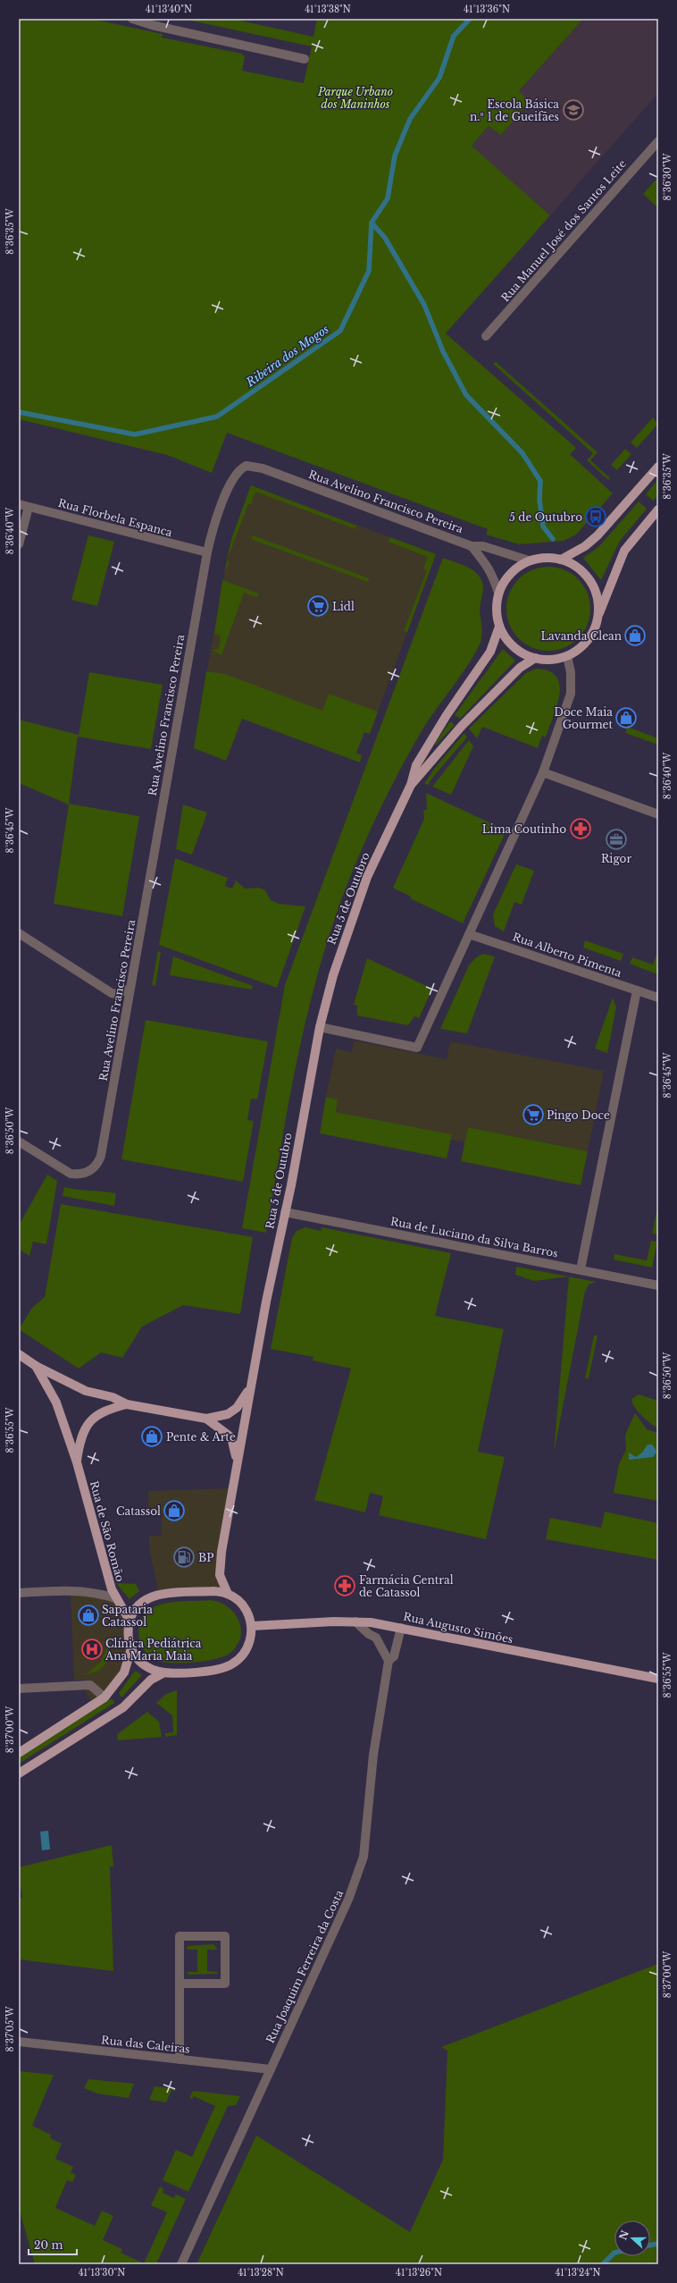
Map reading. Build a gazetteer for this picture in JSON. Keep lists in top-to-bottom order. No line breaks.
{"streets":{"main road":["Rua 5 de Outubro","Rua de São Romão","Rua Augusto Simões"],"street":["Rua Manuel José dos Santos Leite","Rua Avelino Francisco Pereira","Rua Florbela Espanca","Rua Alberto Pimenta","Rua de Luciano da Silva Barros","Rua Joaquim Ferreira da Costa","Rua das Caleiras"]},"crossings":[["Rua Avelino Francisco Pereira","Rua Florbela Espanca"],["Rua Avelino Francisco Pereira","Rua 5 de Outubro"],["Rua 5 de Outubro","Rua de Luciano da Silva Barros"],["Rua 5 de Outubro","Rua de São Romão"],["Rua 5 de Outubro","Rua Augusto Simões"],["Rua de São Romão","Rua Augusto Simões"],["Rua Augusto Simões","Rua Joaquim Ferreira da Costa"],["Rua Joaquim Ferreira da Costa","Rua das Caleiras"]],"water":["Ribeira dos Mogos"],"parks":["Parque Urbano dos Maninhos"],"places":{"school or university":["Escola Básica n.º 1 de Gueifães"],"bus stop":["5 de Outubro"],"supermarket":["Lidl","Pingo Doce"],"shop":["Lavanda Clean","Doce Maia Gourmet","Pente & Arte","Catassol","Sapataria Catassol"],"pharmacy":["Lima Coutinho","Farmácia Central de Catassol"],"office":["Rigor"],"fuel station":["BP"],"hospital":["Clínica Pediátrica Ana Maria Maia"]},"scale_bar":"20 m","north":"left","coordinates":["41°13'40\"N","41°13'38\"N","41°13'36\"N","8°36'30\"W","8°36'35\"W","8°36'40\"W","8°36'45\"W","8°36'50\"W","8°36'55\"W","8°37'00\"W","8°37'05\"W","41°13'30\"N","41°13'28\"N","41°13'26\"N","41°13'24\"N"]}
